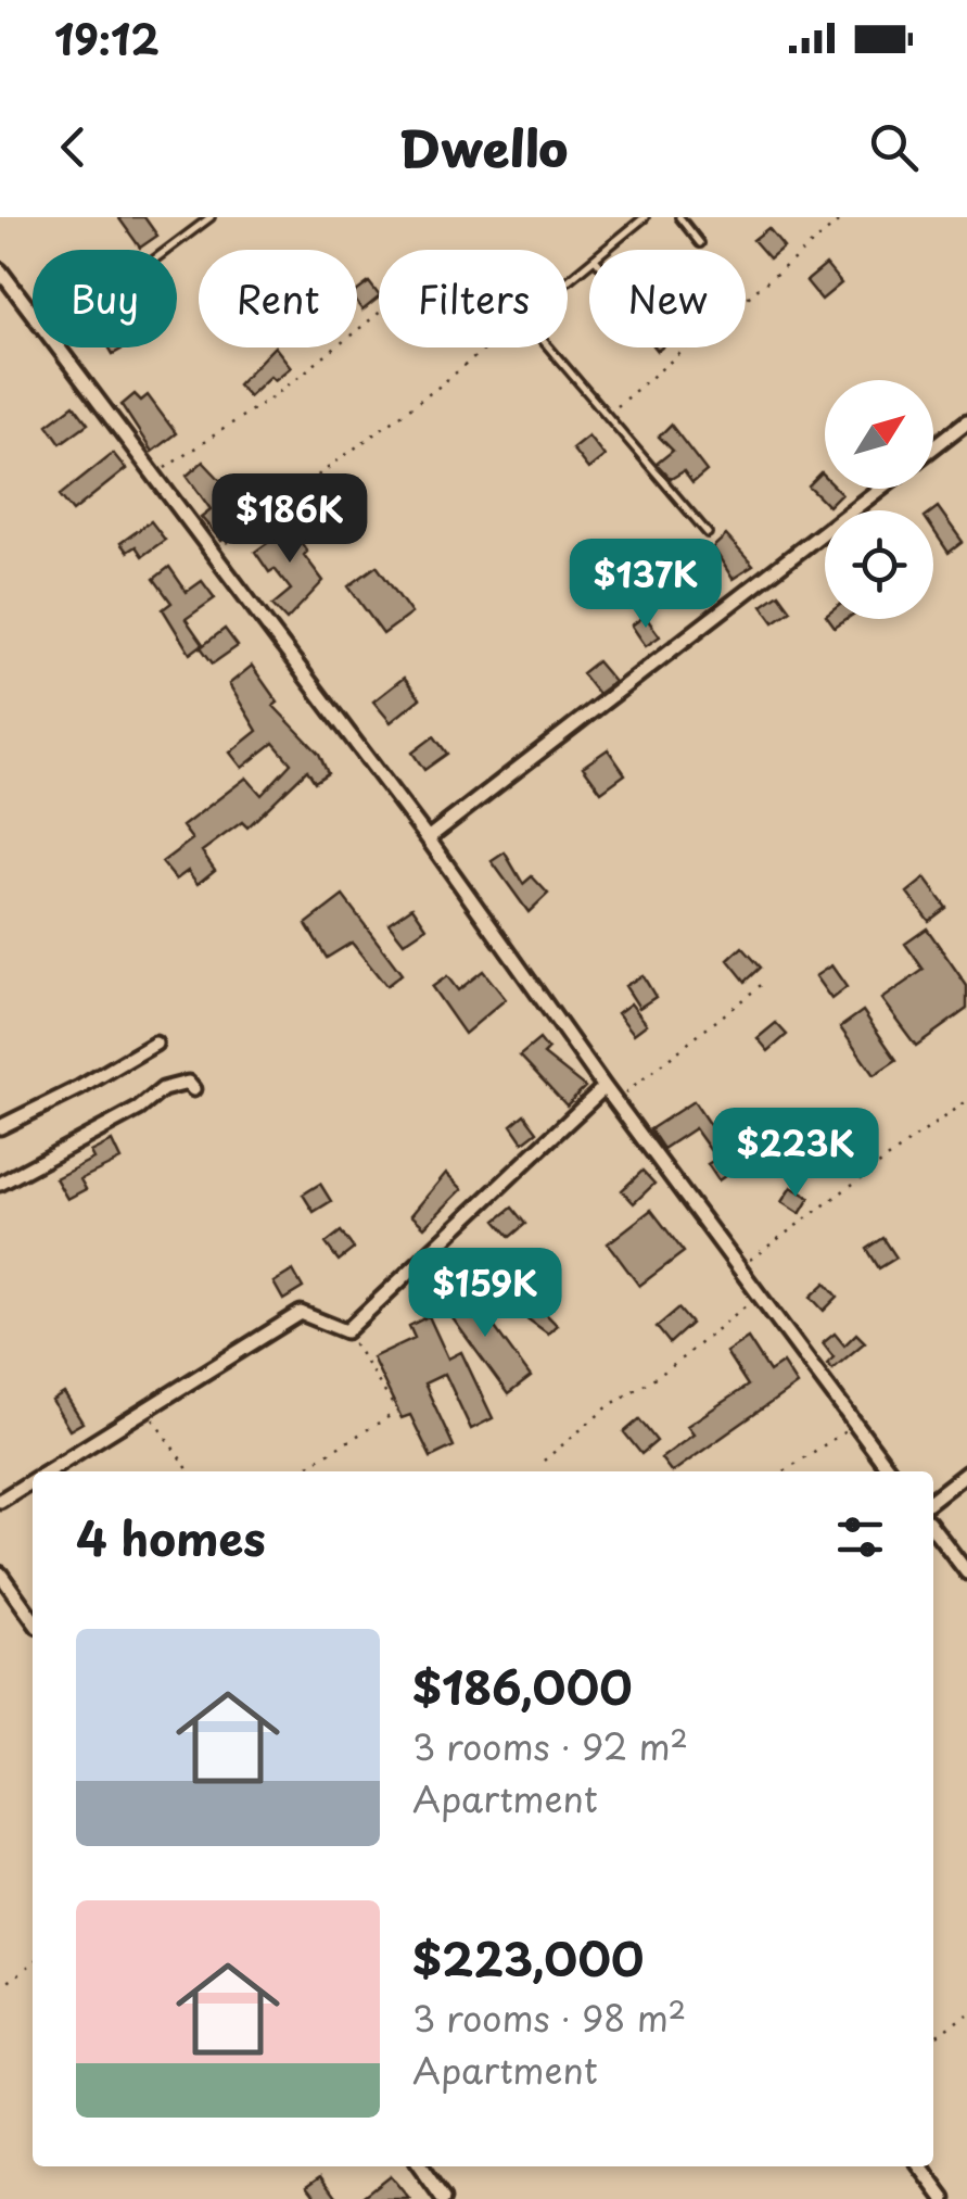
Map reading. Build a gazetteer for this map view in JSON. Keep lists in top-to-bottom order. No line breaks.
{"north":"top right","page":{"status":"19:12","header":"Dwello","chip":["Buy","Rent","Filters","New"],"price":["$186K","$137K","$223K","$159K"],"heading":"4 homes","list":[{"name":"$186,000","note":"3 rooms · 92 m² · Apartment"},{"name":"$223,000","note":"3 rooms · 98 m² · Apartment"}]}}
